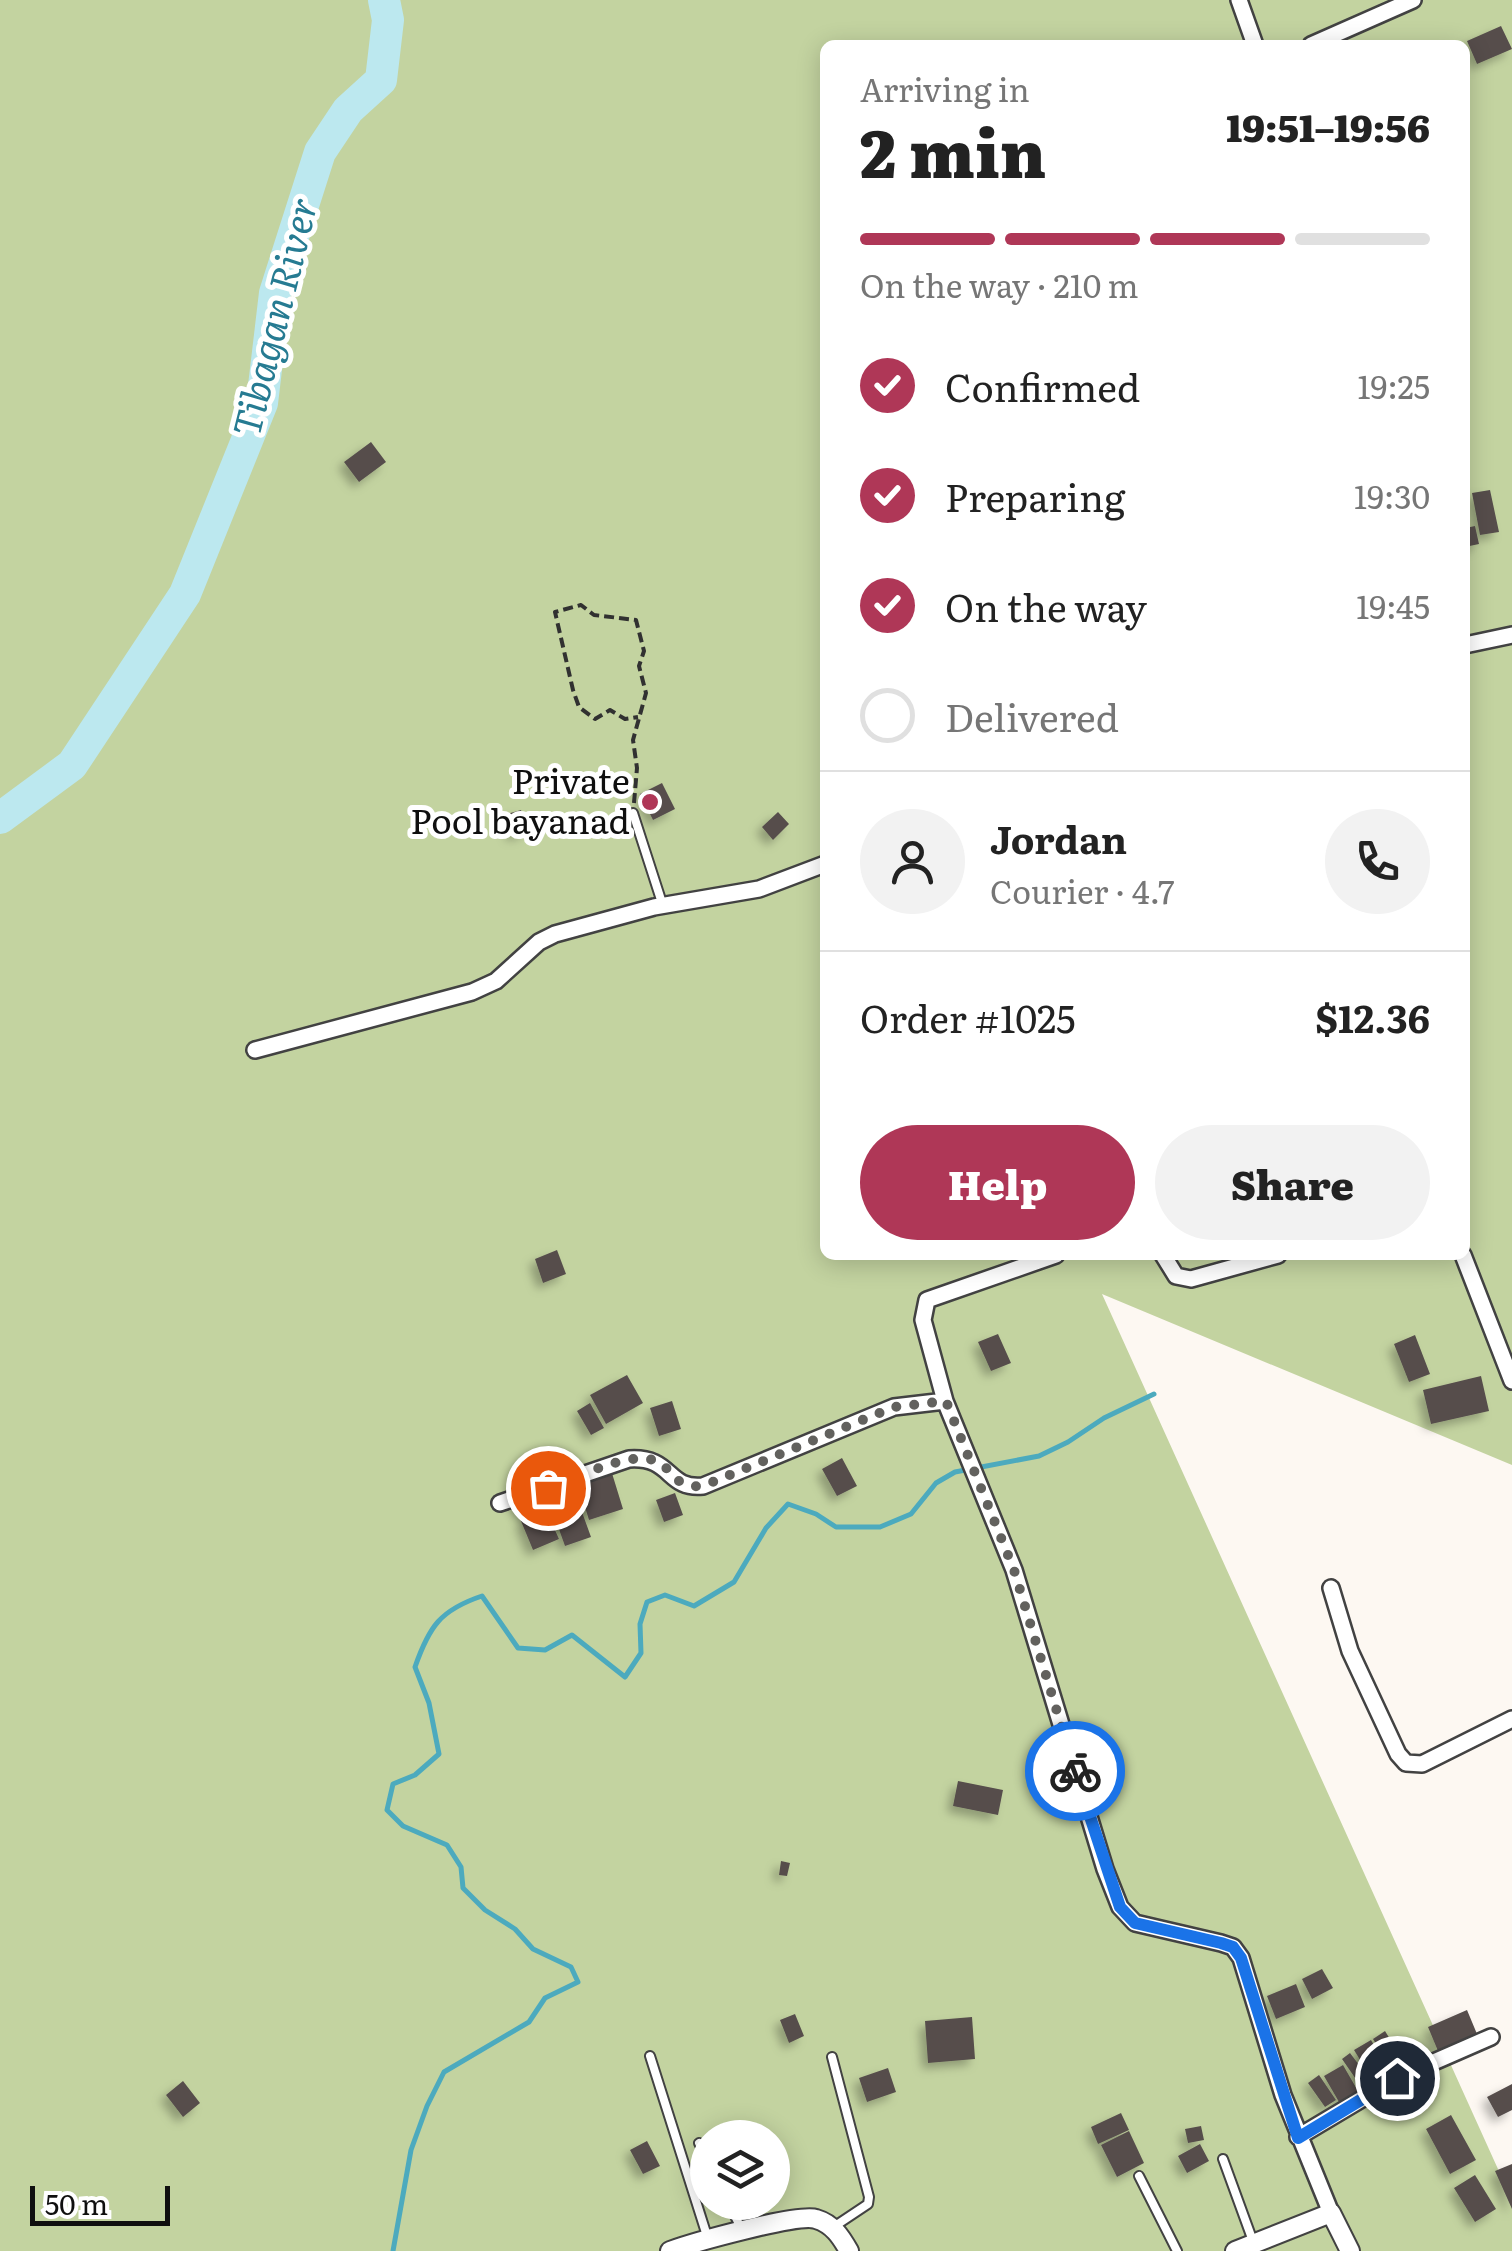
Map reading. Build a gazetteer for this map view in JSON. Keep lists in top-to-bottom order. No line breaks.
{"water":["Tibagan River"],"places":["Private Pool bayanad"],"scale_bar":"50 m","page":{"heading":["2 min","Arriving in","19:51–19:56"],"panel":["Jordan","Courier · 4.7","Order #1025","$12.36"],"bar":"On the way · 210 m","list":[["Confirmed","19:25"],["Preparing","19:30"],["On the way","19:45"],"Delivered"],"buttons":["Help","Share"],"scale":"50 m"}}
